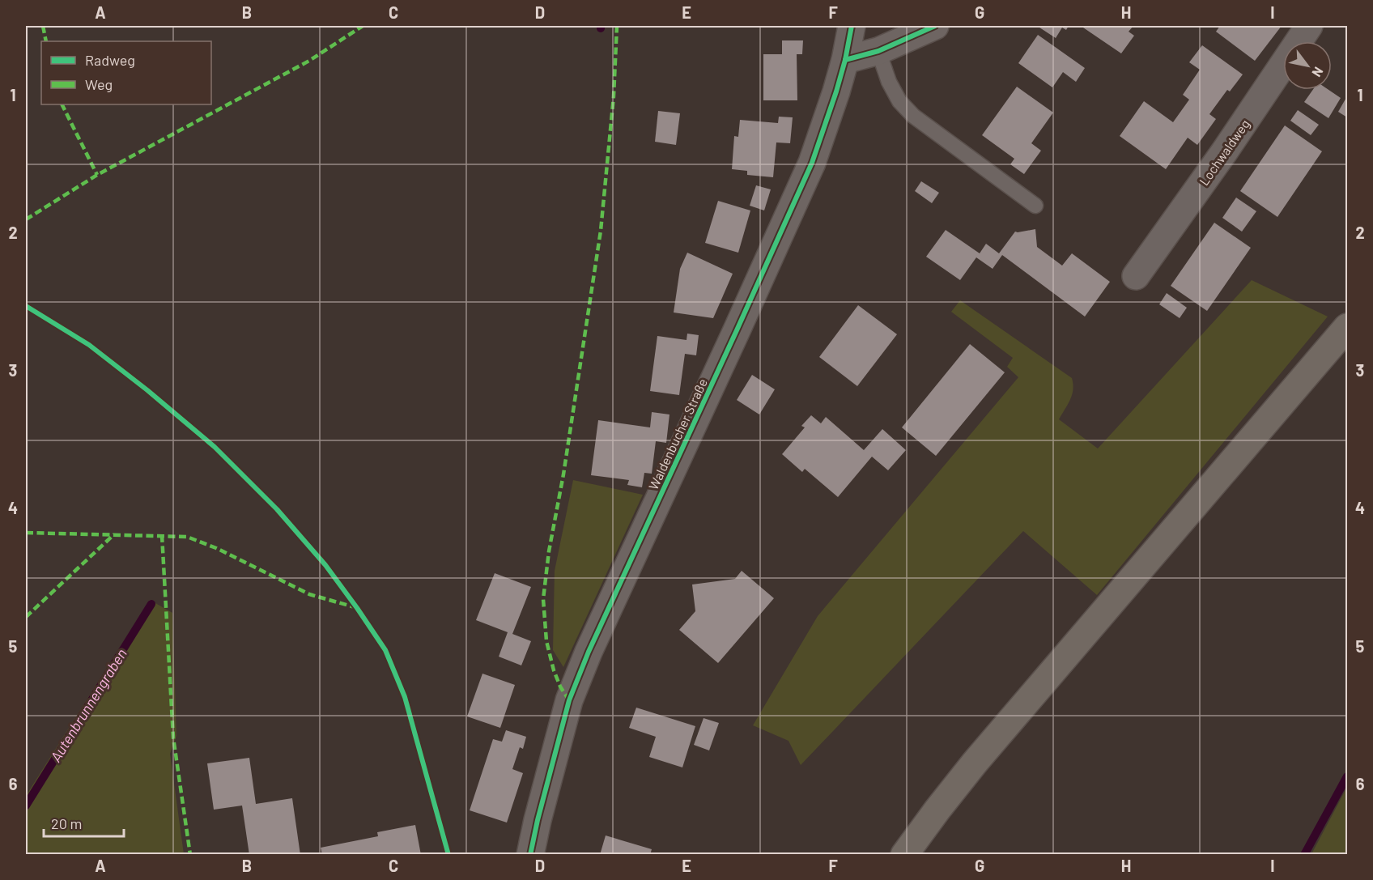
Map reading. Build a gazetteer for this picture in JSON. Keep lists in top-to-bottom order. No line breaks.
{"streets":{"street":["Lochwaldweg","Waldenbucher Straße"]},"water":["Autenbrunnengraben"],"legend":["Radweg","Weg"],"scale_bar":"20 m","north":"bottom right","grid":{"columns":["A","B","C","D","E","F","G","H","I"],"rows":["1","2","3","4","5","6"]}}
